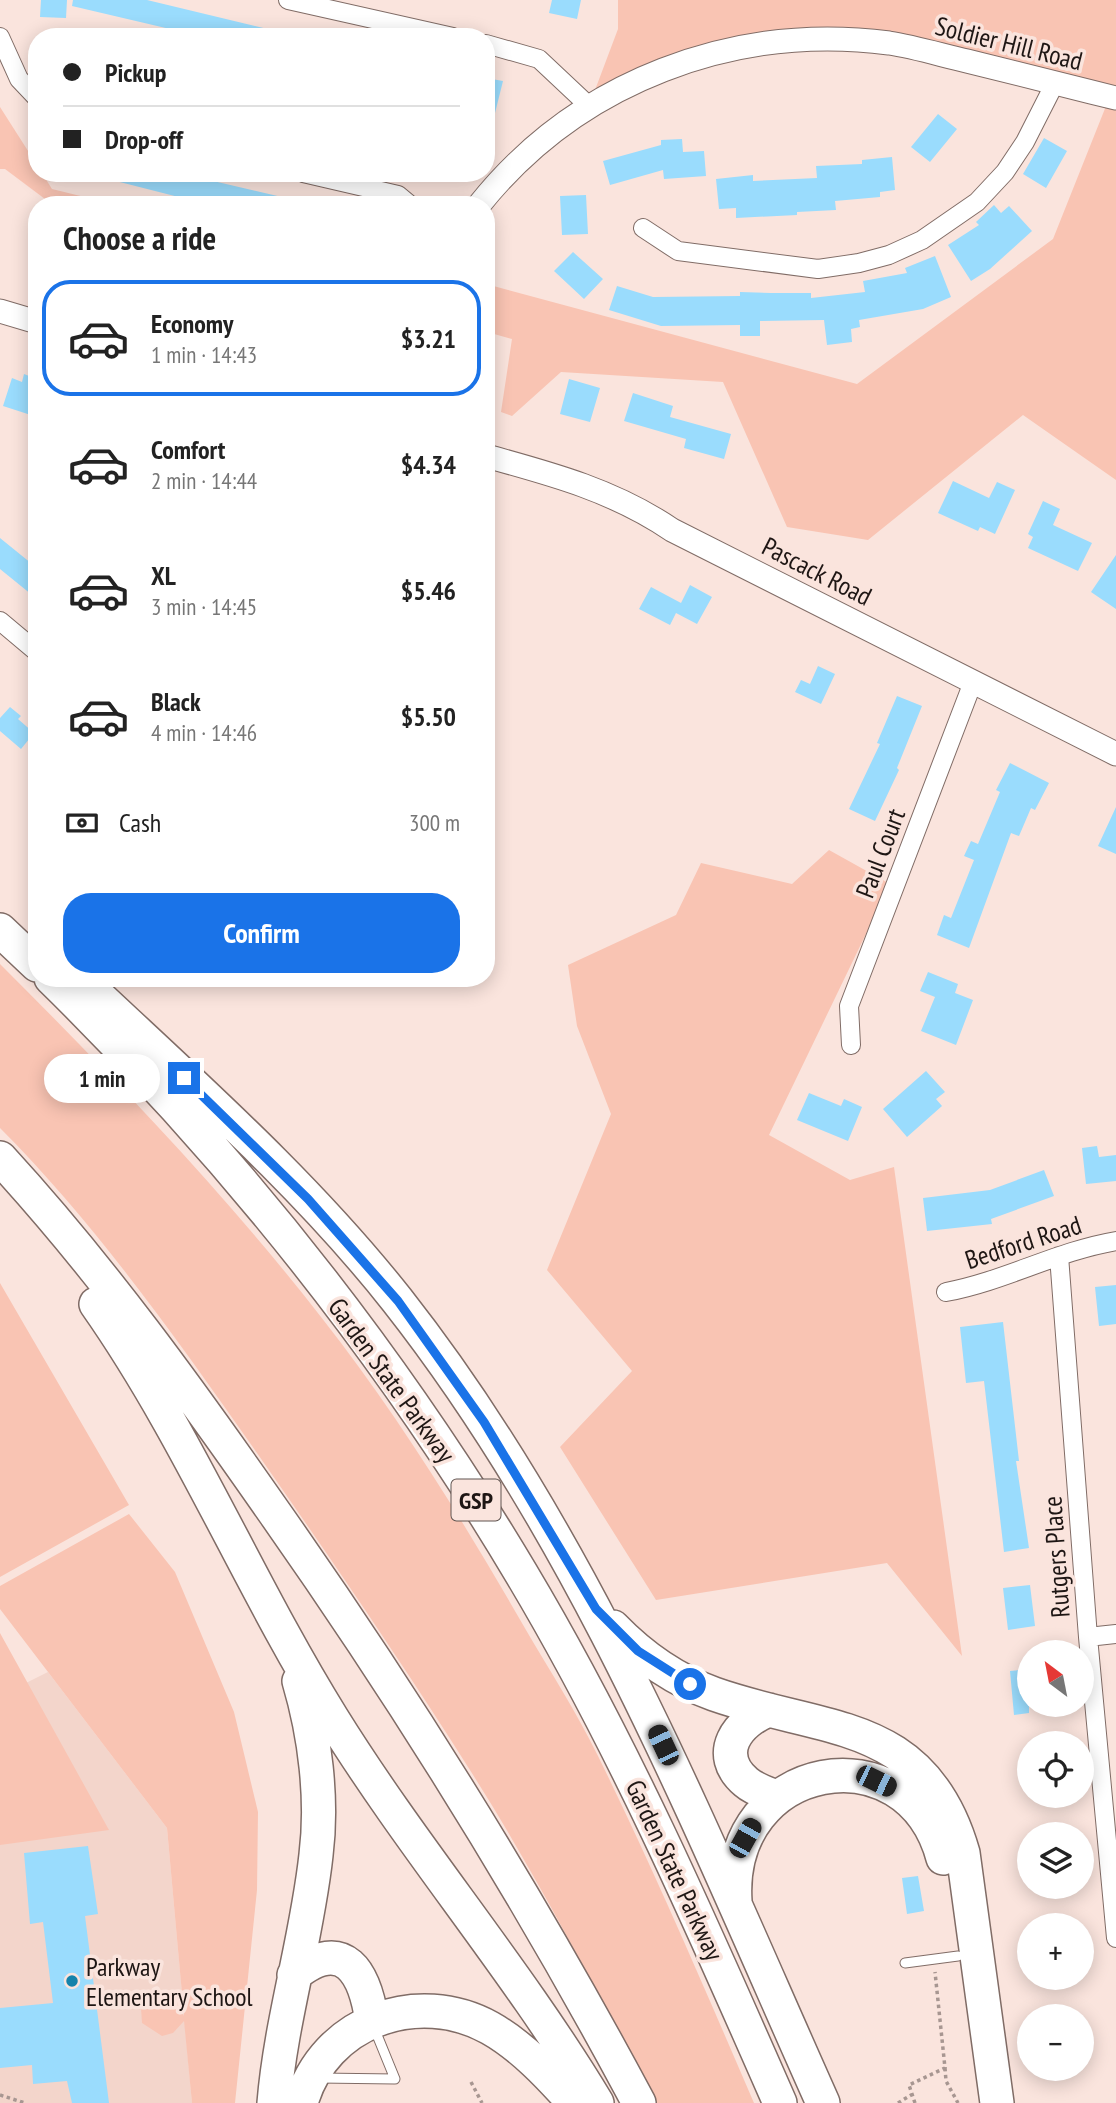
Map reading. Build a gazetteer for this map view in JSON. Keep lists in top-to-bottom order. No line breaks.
{"streets":{"highway":["Garden State Parkway","GSP"],"street":["Soldier Hill Road","Pascack Road","Paul Court","Bedford Road","Rutgers Place"]},"crossings":[["Pascack Road","Paul Court"],["Bedford Road","Rutgers Place"]],"places":["Parkway Elementary School"],"north":"top left","page":{"banner":["Pickup","Drop-off"],"heading":"Choose a ride","list":[{"name":"Economy","note":"1 min · 14:43","value":"$3.21"},{"name":"Comfort","note":"2 min · 14:44","value":"$4.34"},{"name":"XL","note":"3 min · 14:45","value":"$5.46"},{"name":"Black","note":"4 min · 14:46","value":"$5.50"}],"pay":["Cash","300 m"],"buttons":"Confirm","bubble":"1 min","map_buttons":["+","−"]}}
